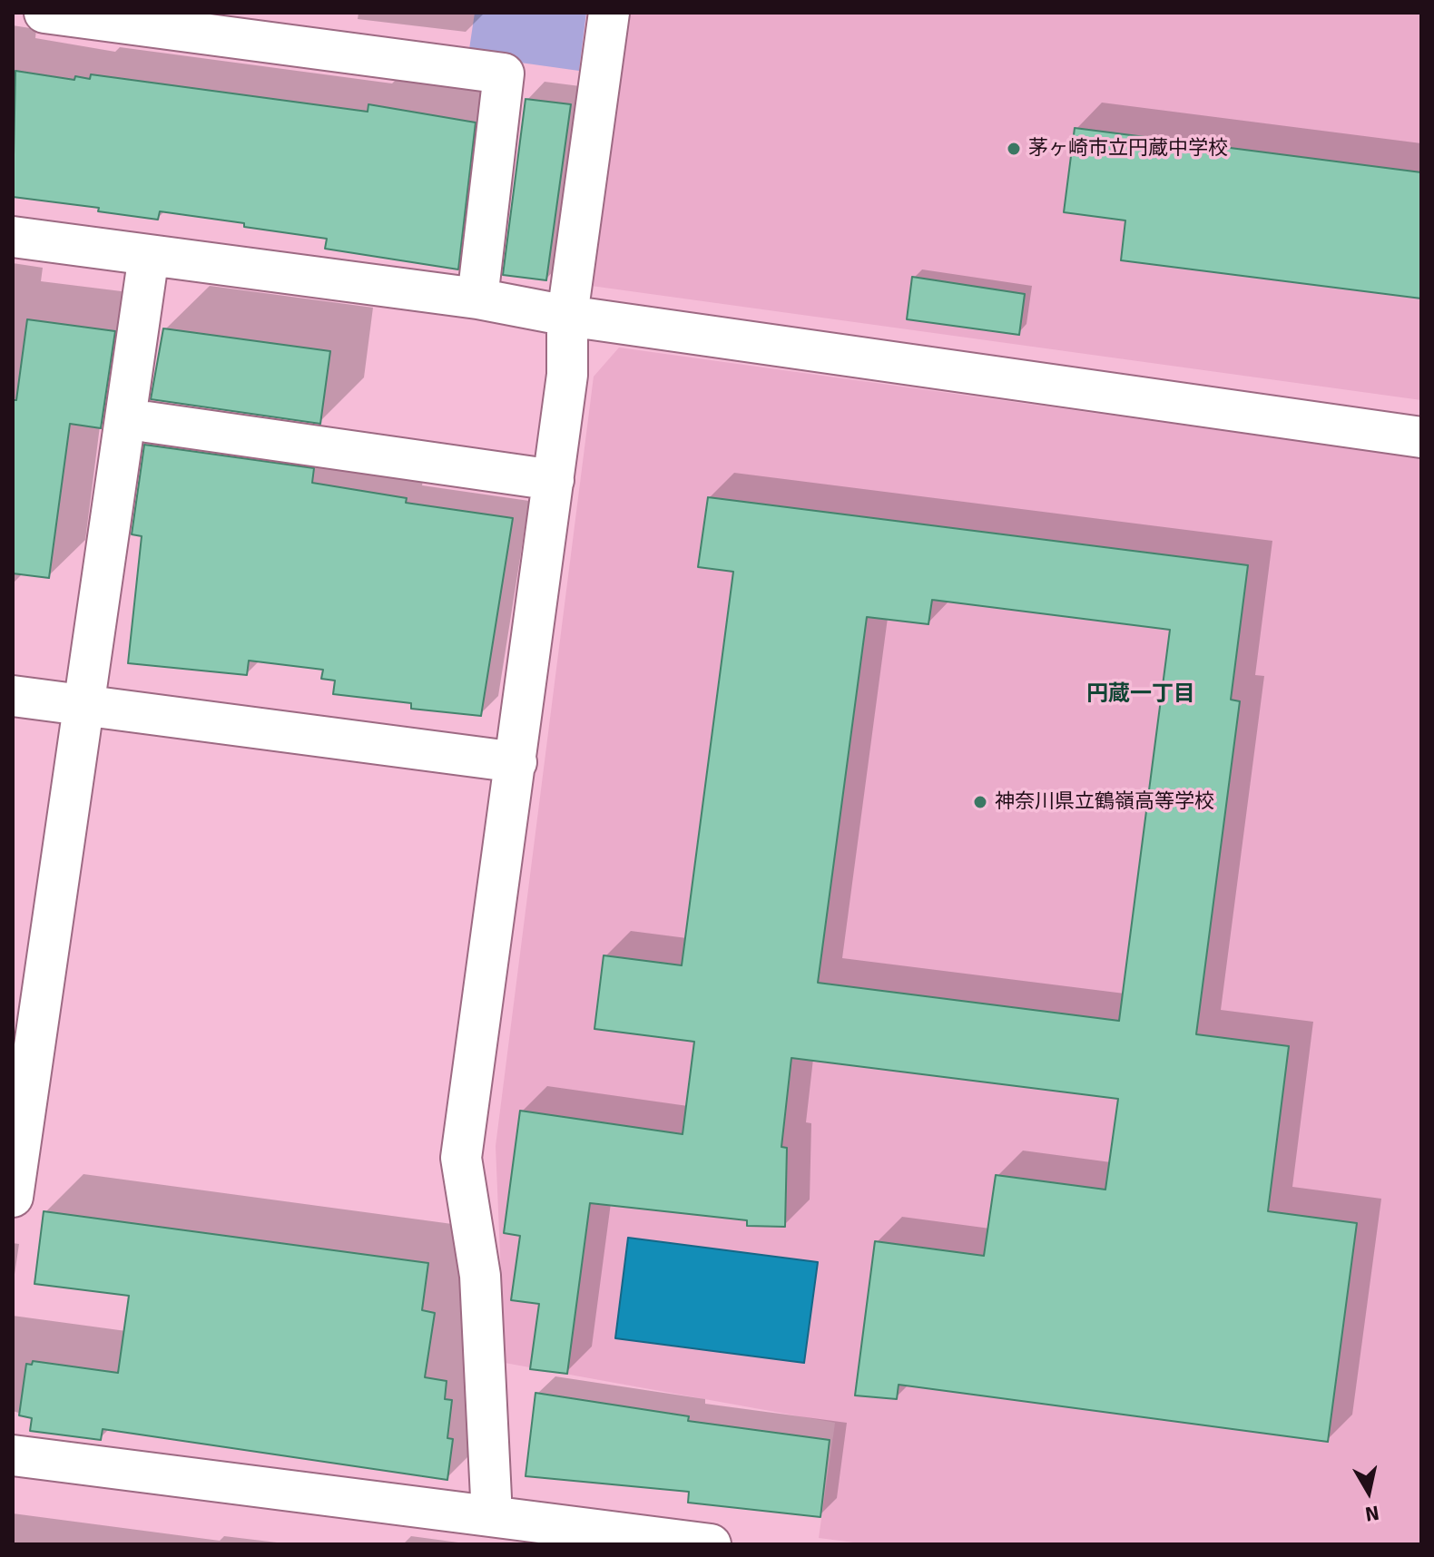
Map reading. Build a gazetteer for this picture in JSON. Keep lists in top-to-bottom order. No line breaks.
{"districts":["円蔵一丁目"],"places":["茅ヶ崎市立円蔵中学校","神奈川県立鶴嶺高等学校"],"north":"bottom"}
